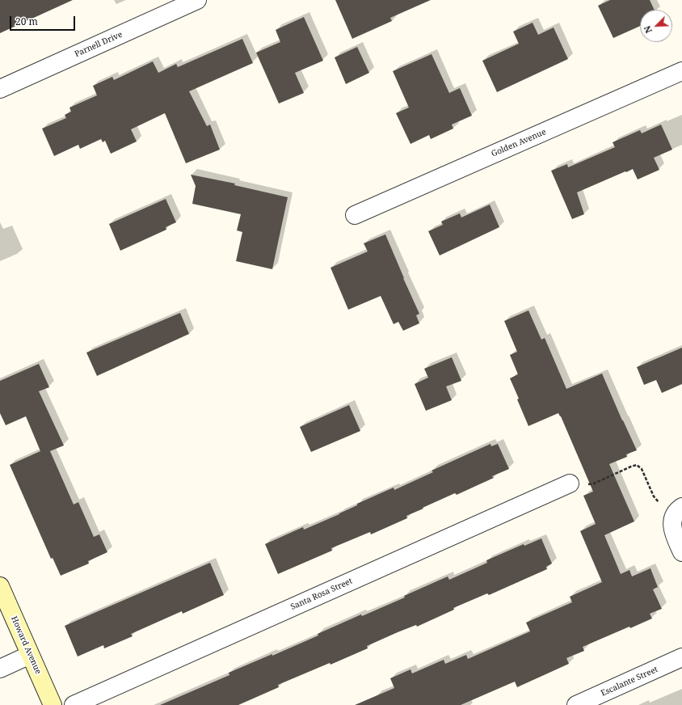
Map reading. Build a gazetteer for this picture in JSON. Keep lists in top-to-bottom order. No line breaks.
{"streets":{"street":["Parnell Drive","Golden Avenue","Santa Rosa Street","Howard Avenue","Escalante Street"]},"scale_bar":"20 m","north":"bottom left"}
